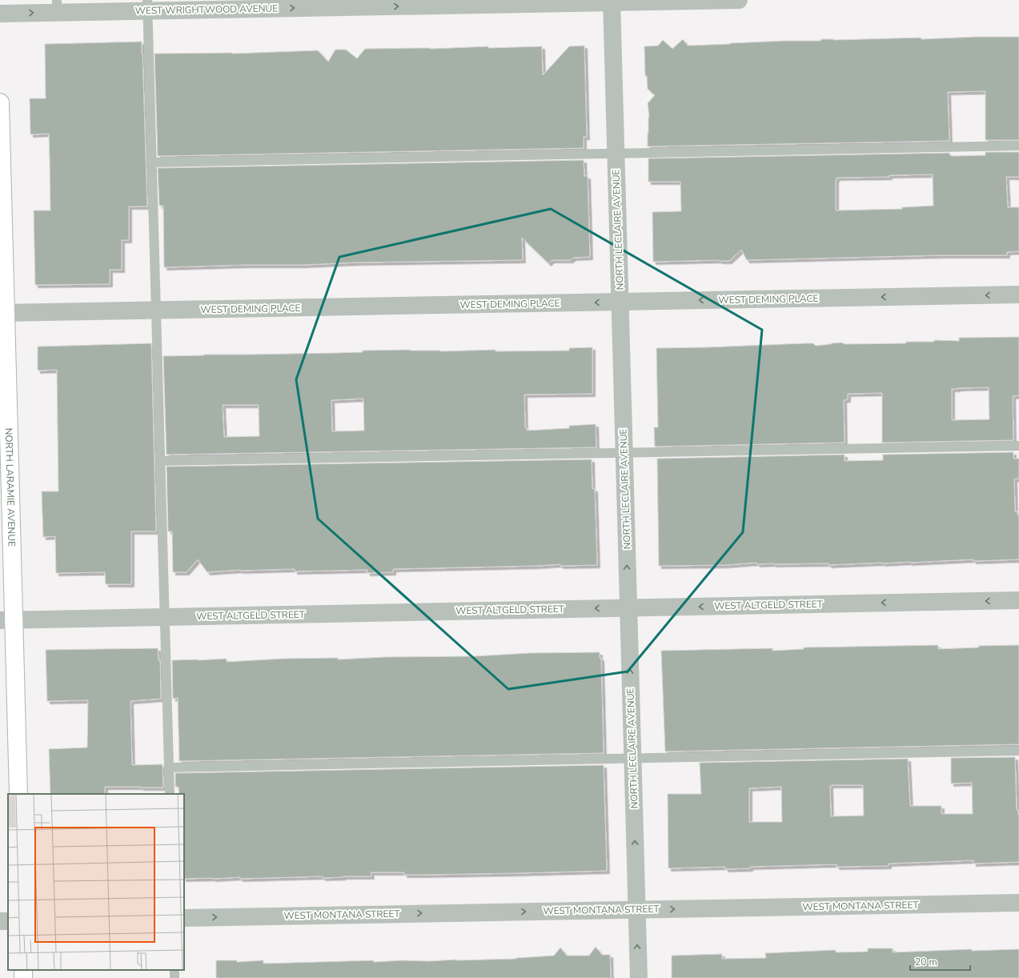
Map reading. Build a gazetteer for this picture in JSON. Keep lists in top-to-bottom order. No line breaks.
{"streets":{"street":["WEST WRIGHTWOOD AVENUE","NORTH LECLAIRE AVENUE","WEST DEMING PLACE","NORTH LARAMIE AVENUE","WEST ALTGELD STREET","WEST MONTANA STREET"]},"crossings":[["WEST WRIGHTWOOD AVENUE","NORTH LECLAIRE AVENUE"],["NORTH LECLAIRE AVENUE","WEST DEMING PLACE"],["NORTH LECLAIRE AVENUE","WEST ALTGELD STREET"],["NORTH LECLAIRE AVENUE","WEST MONTANA STREET"],["WEST DEMING PLACE","NORTH LARAMIE AVENUE"],["NORTH LARAMIE AVENUE","WEST ALTGELD STREET"]],"one_way":["WEST WRIGHTWOOD AVENUE","NORTH LECLAIRE AVENUE","WEST DEMING PLACE","WEST ALTGELD STREET","WEST MONTANA STREET"],"scale_bar":"20 m"}
